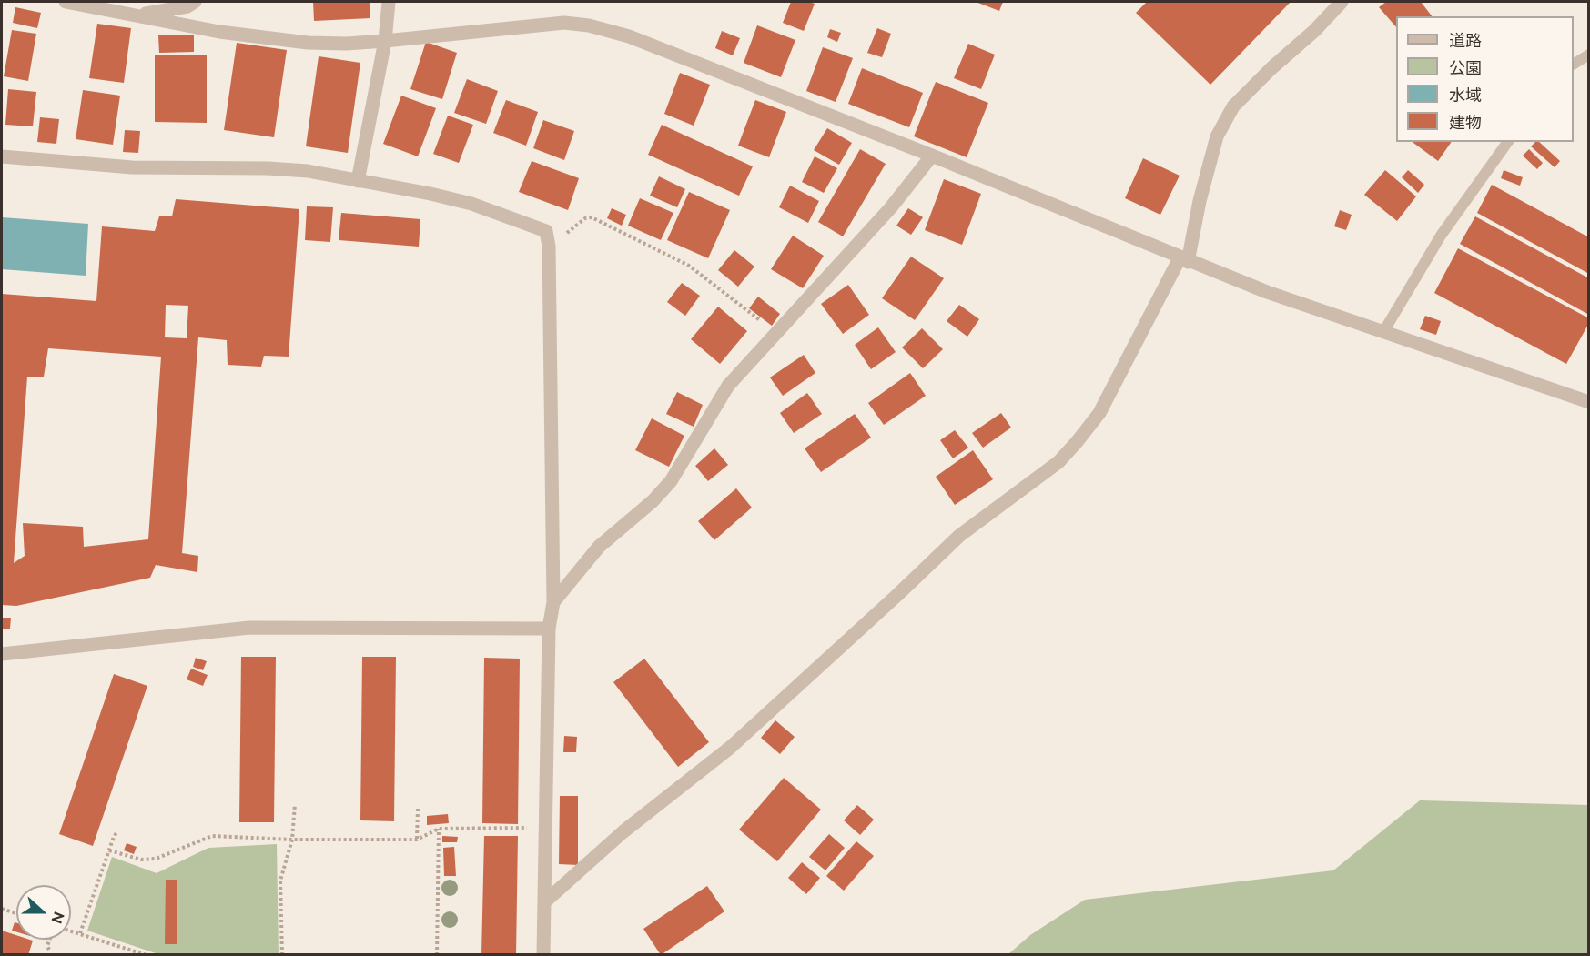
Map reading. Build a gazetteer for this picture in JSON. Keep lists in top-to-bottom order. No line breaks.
{"legend":["道路","公園","水域","建物"],"north":"right"}
